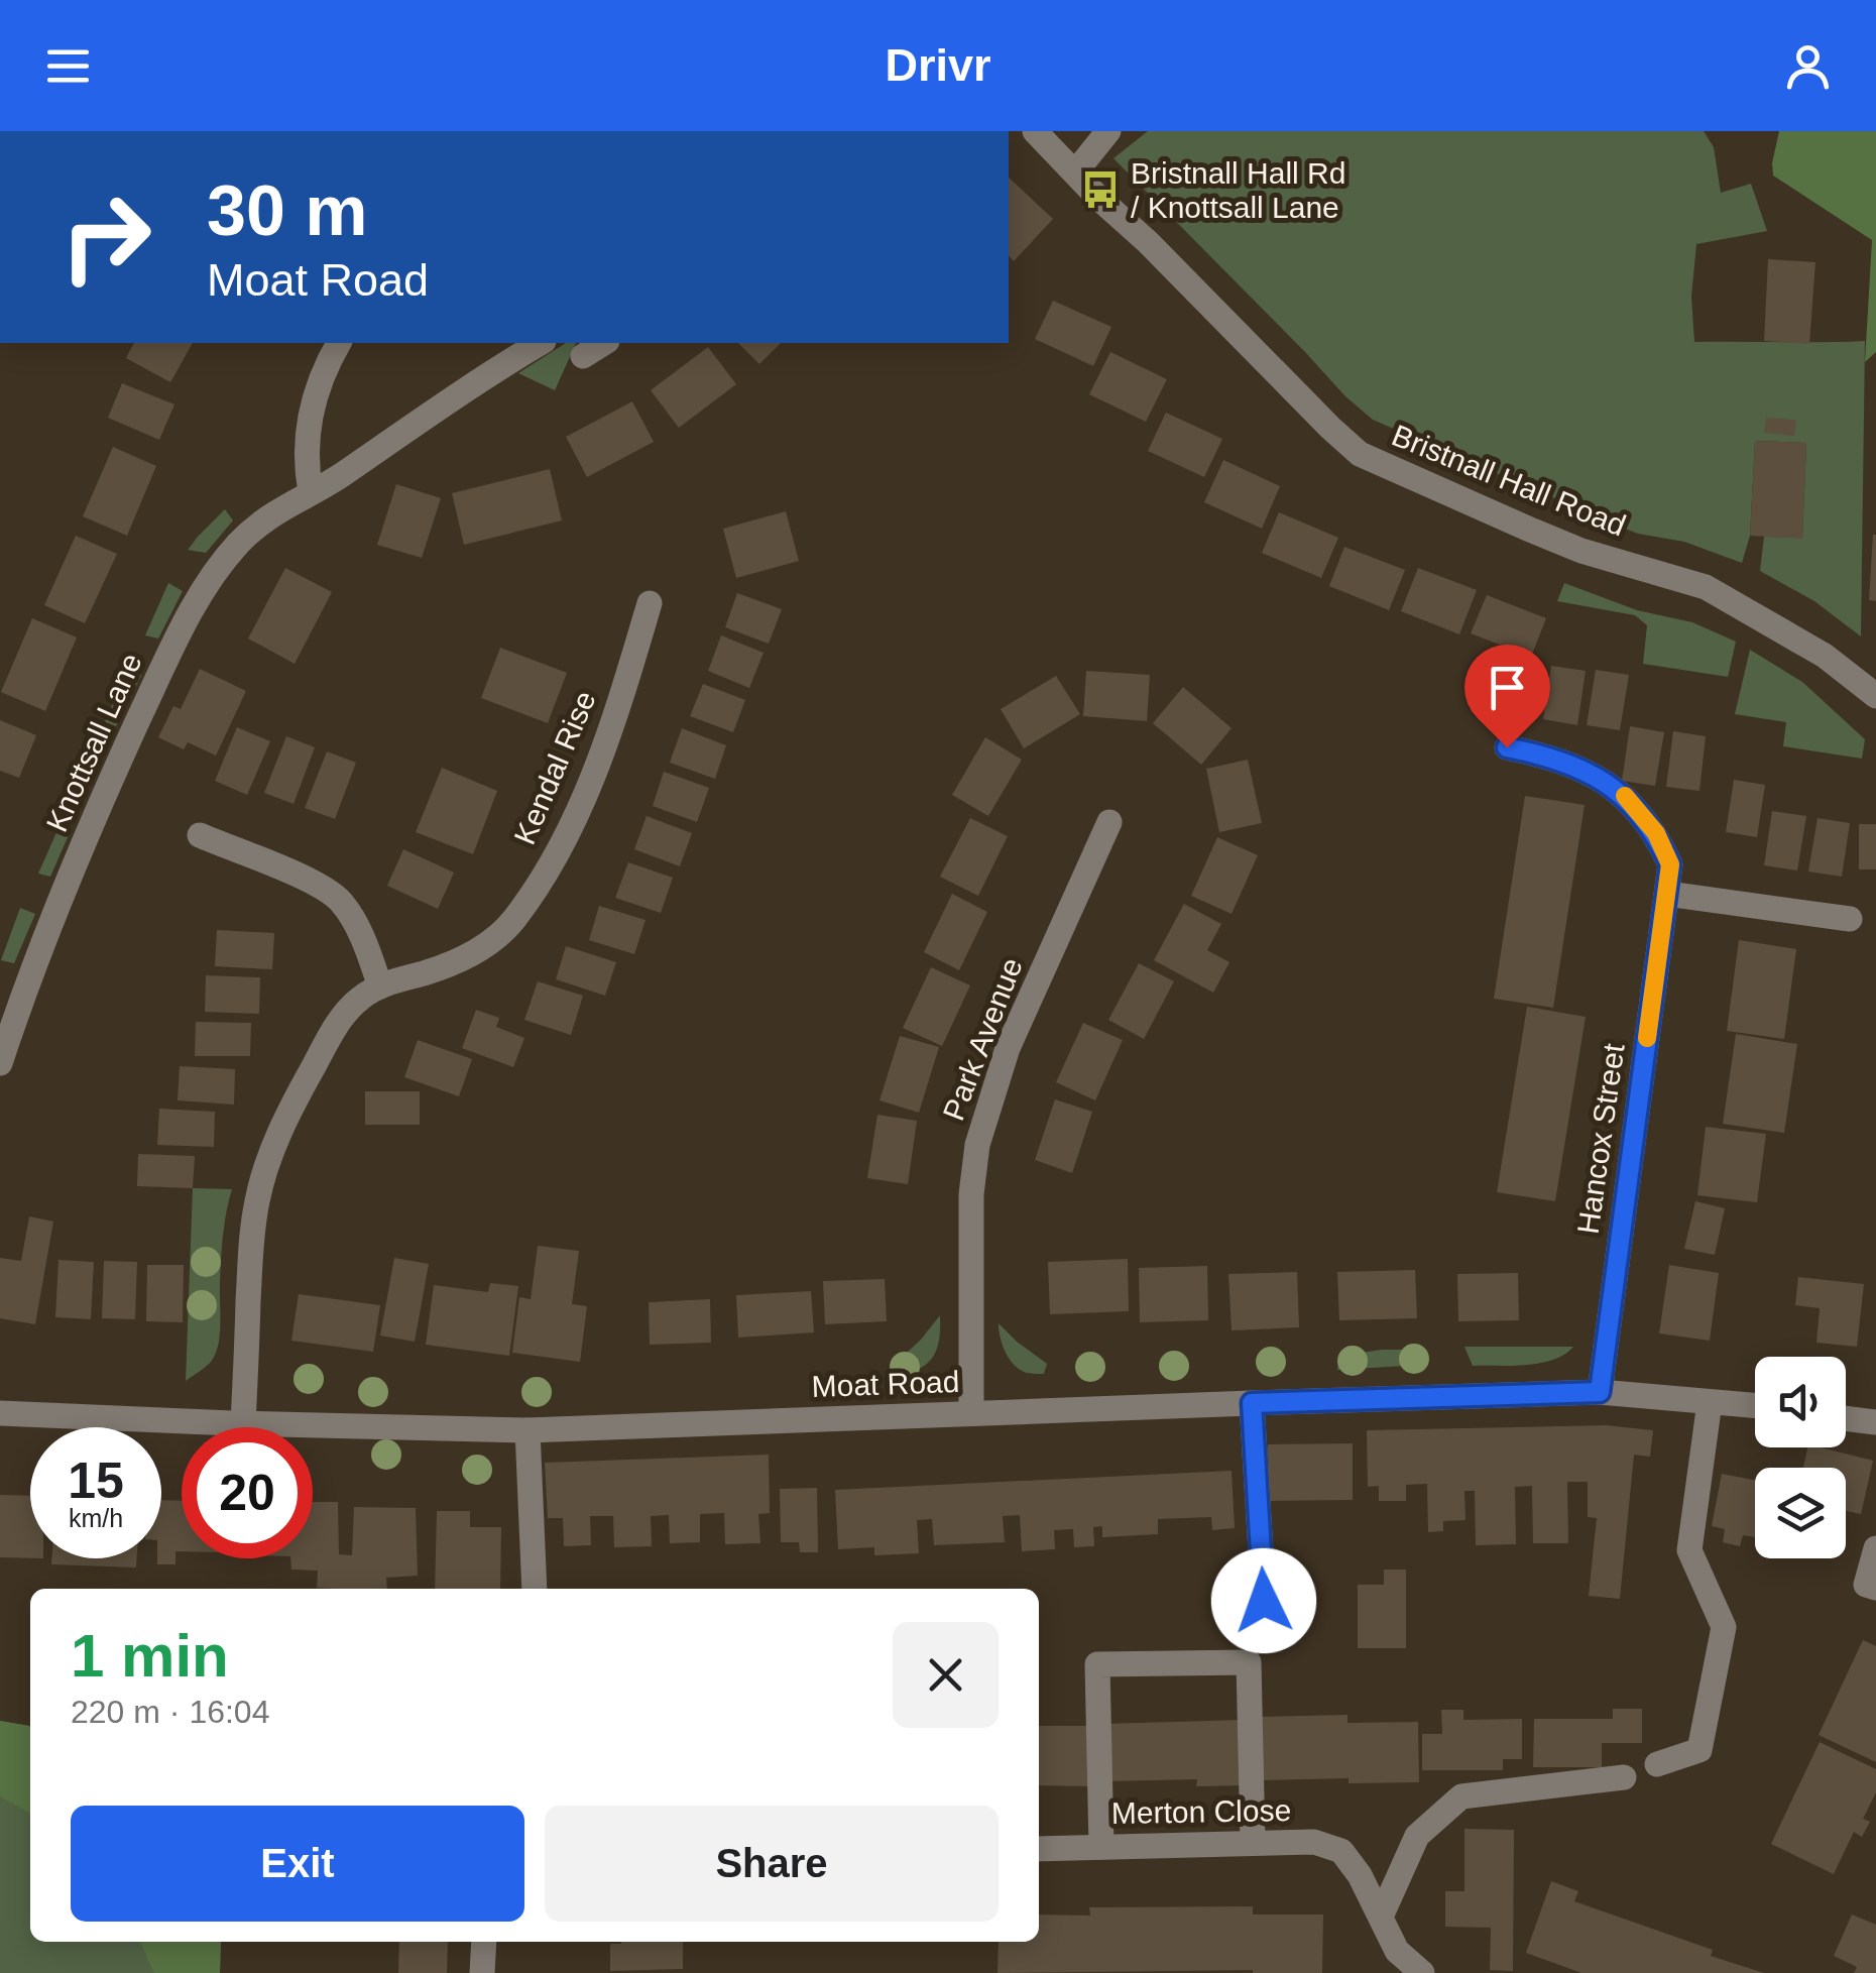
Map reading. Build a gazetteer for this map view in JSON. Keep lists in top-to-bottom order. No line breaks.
{"streets":{"street":["Bristnall Hall Road","Knottsall Lane","Kendal Rise","Park Avenue","Hancox Street","Moat Road","Merton Close"]},"crossings":[["Kendal Rise","Moat Road"],["Park Avenue","Moat Road"],["Hancox Street","Moat Road"]],"places":{"bus stop":["Bristnall Hall Rd / Knottsall Lane"]},"page":{"header":"Drivr","turn":["30 m","Moat Road"],"speed":"15 km/h","limit":"20","heading":["1 min","220 m · 16:04"],"buttons":["Exit","Share"]}}
